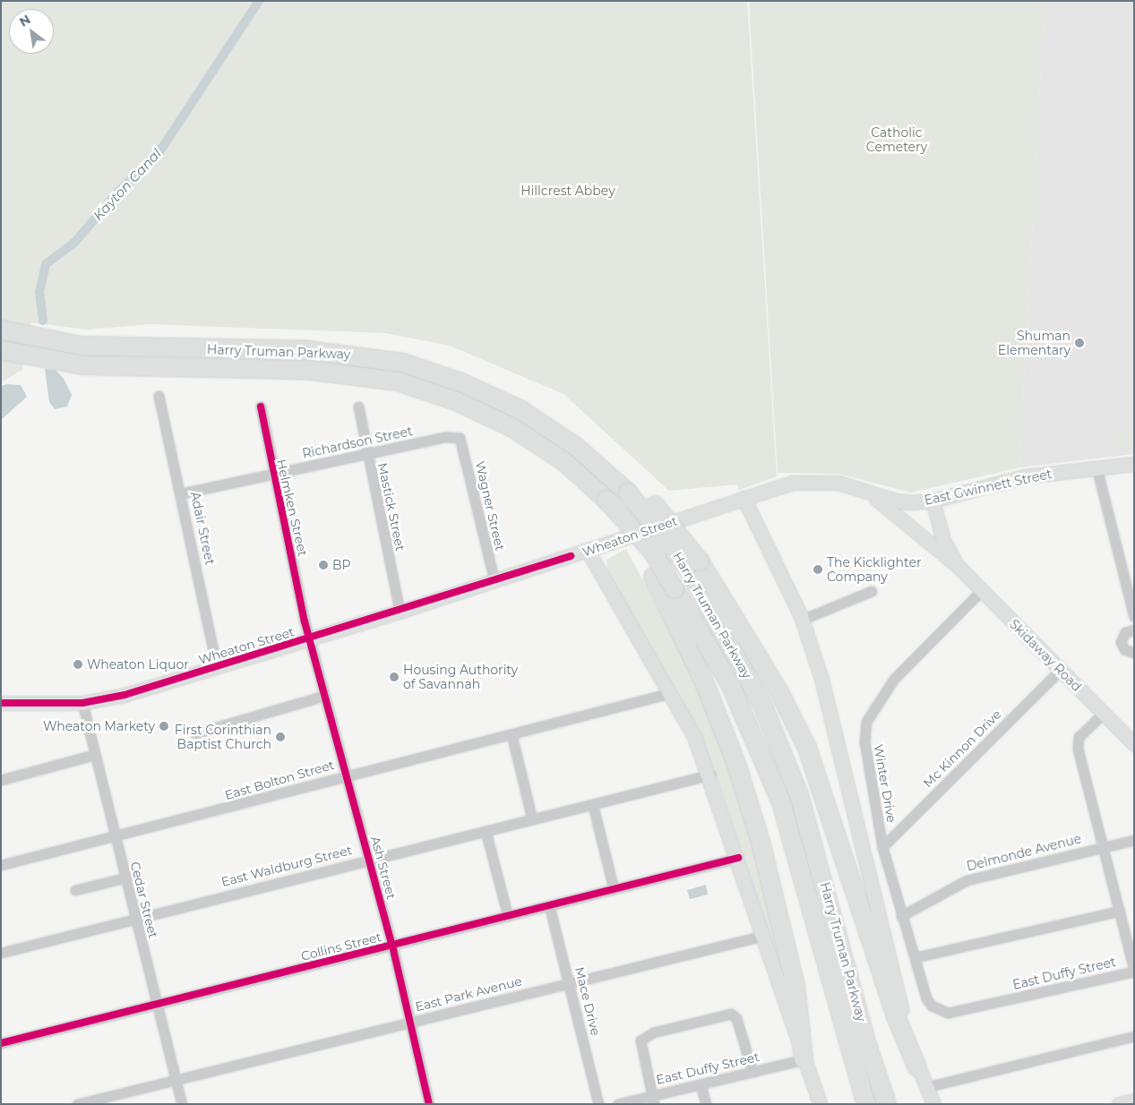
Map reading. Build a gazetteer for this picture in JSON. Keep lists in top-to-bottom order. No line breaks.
{"streets":{"highway":["Harry Truman Parkway"],"main road":["East Gwinnett Street","Wheaton Street","Skidaway Road"],"street":["Richardson Street","Wagner Street","Mastick Street","Helmken Street","Adair Street","Mc Kinnon Drive","East Bolton Street","Winter Drive","Delmonde Avenue","East Waldburg Street","Ash Street","Cedar Street","Collins Street","East Duffy Street","East Park Avenue","Mace Drive"]},"crossings":[["Richardson Street","Wagner Street"],["Richardson Street","Mastick Street"],["Richardson Street","Helmken Street"],["Richardson Street","Adair Street"],["East Gwinnett Street","Wheaton Street"],["East Gwinnett Street","Skidaway Road"],["Wagner Street","Wheaton Street"],["Mastick Street","Wheaton Street"],["Helmken Street","Wheaton Street"],["Helmken Street","Ash Street"],["Adair Street","Wheaton Street"],["Wheaton Street","Skidaway Road"],["Wheaton Street","Ash Street"],["Wheaton Street","Cedar Street"],["Skidaway Road","Mc Kinnon Drive"],["Skidaway Road","Winter Drive"],["Mc Kinnon Drive","Winter Drive"],["East Bolton Street","Ash Street"],["East Bolton Street","Cedar Street"],["Winter Drive","Delmonde Avenue"],["Winter Drive","East Duffy Street"],["East Waldburg Street","Ash Street"],["East Waldburg Street","Cedar Street"],["Ash Street","Collins Street"],["Ash Street","East Park Avenue"],["Cedar Street","Collins Street"],["Cedar Street","East Park Avenue"],["Collins Street","Mace Drive"],["East Park Avenue","Mace Drive"]],"water":["Kayton Canal"],"parks":["Catholic Cemetery","Hillcrest Abbey"],"places":["Shuman Elementary","BP","The Kicklighter Company","Wheaton Liquor","Housing Authority of Savannah","Wheaton Markety","First Corinthian Baptist Church"],"north":"top left"}
